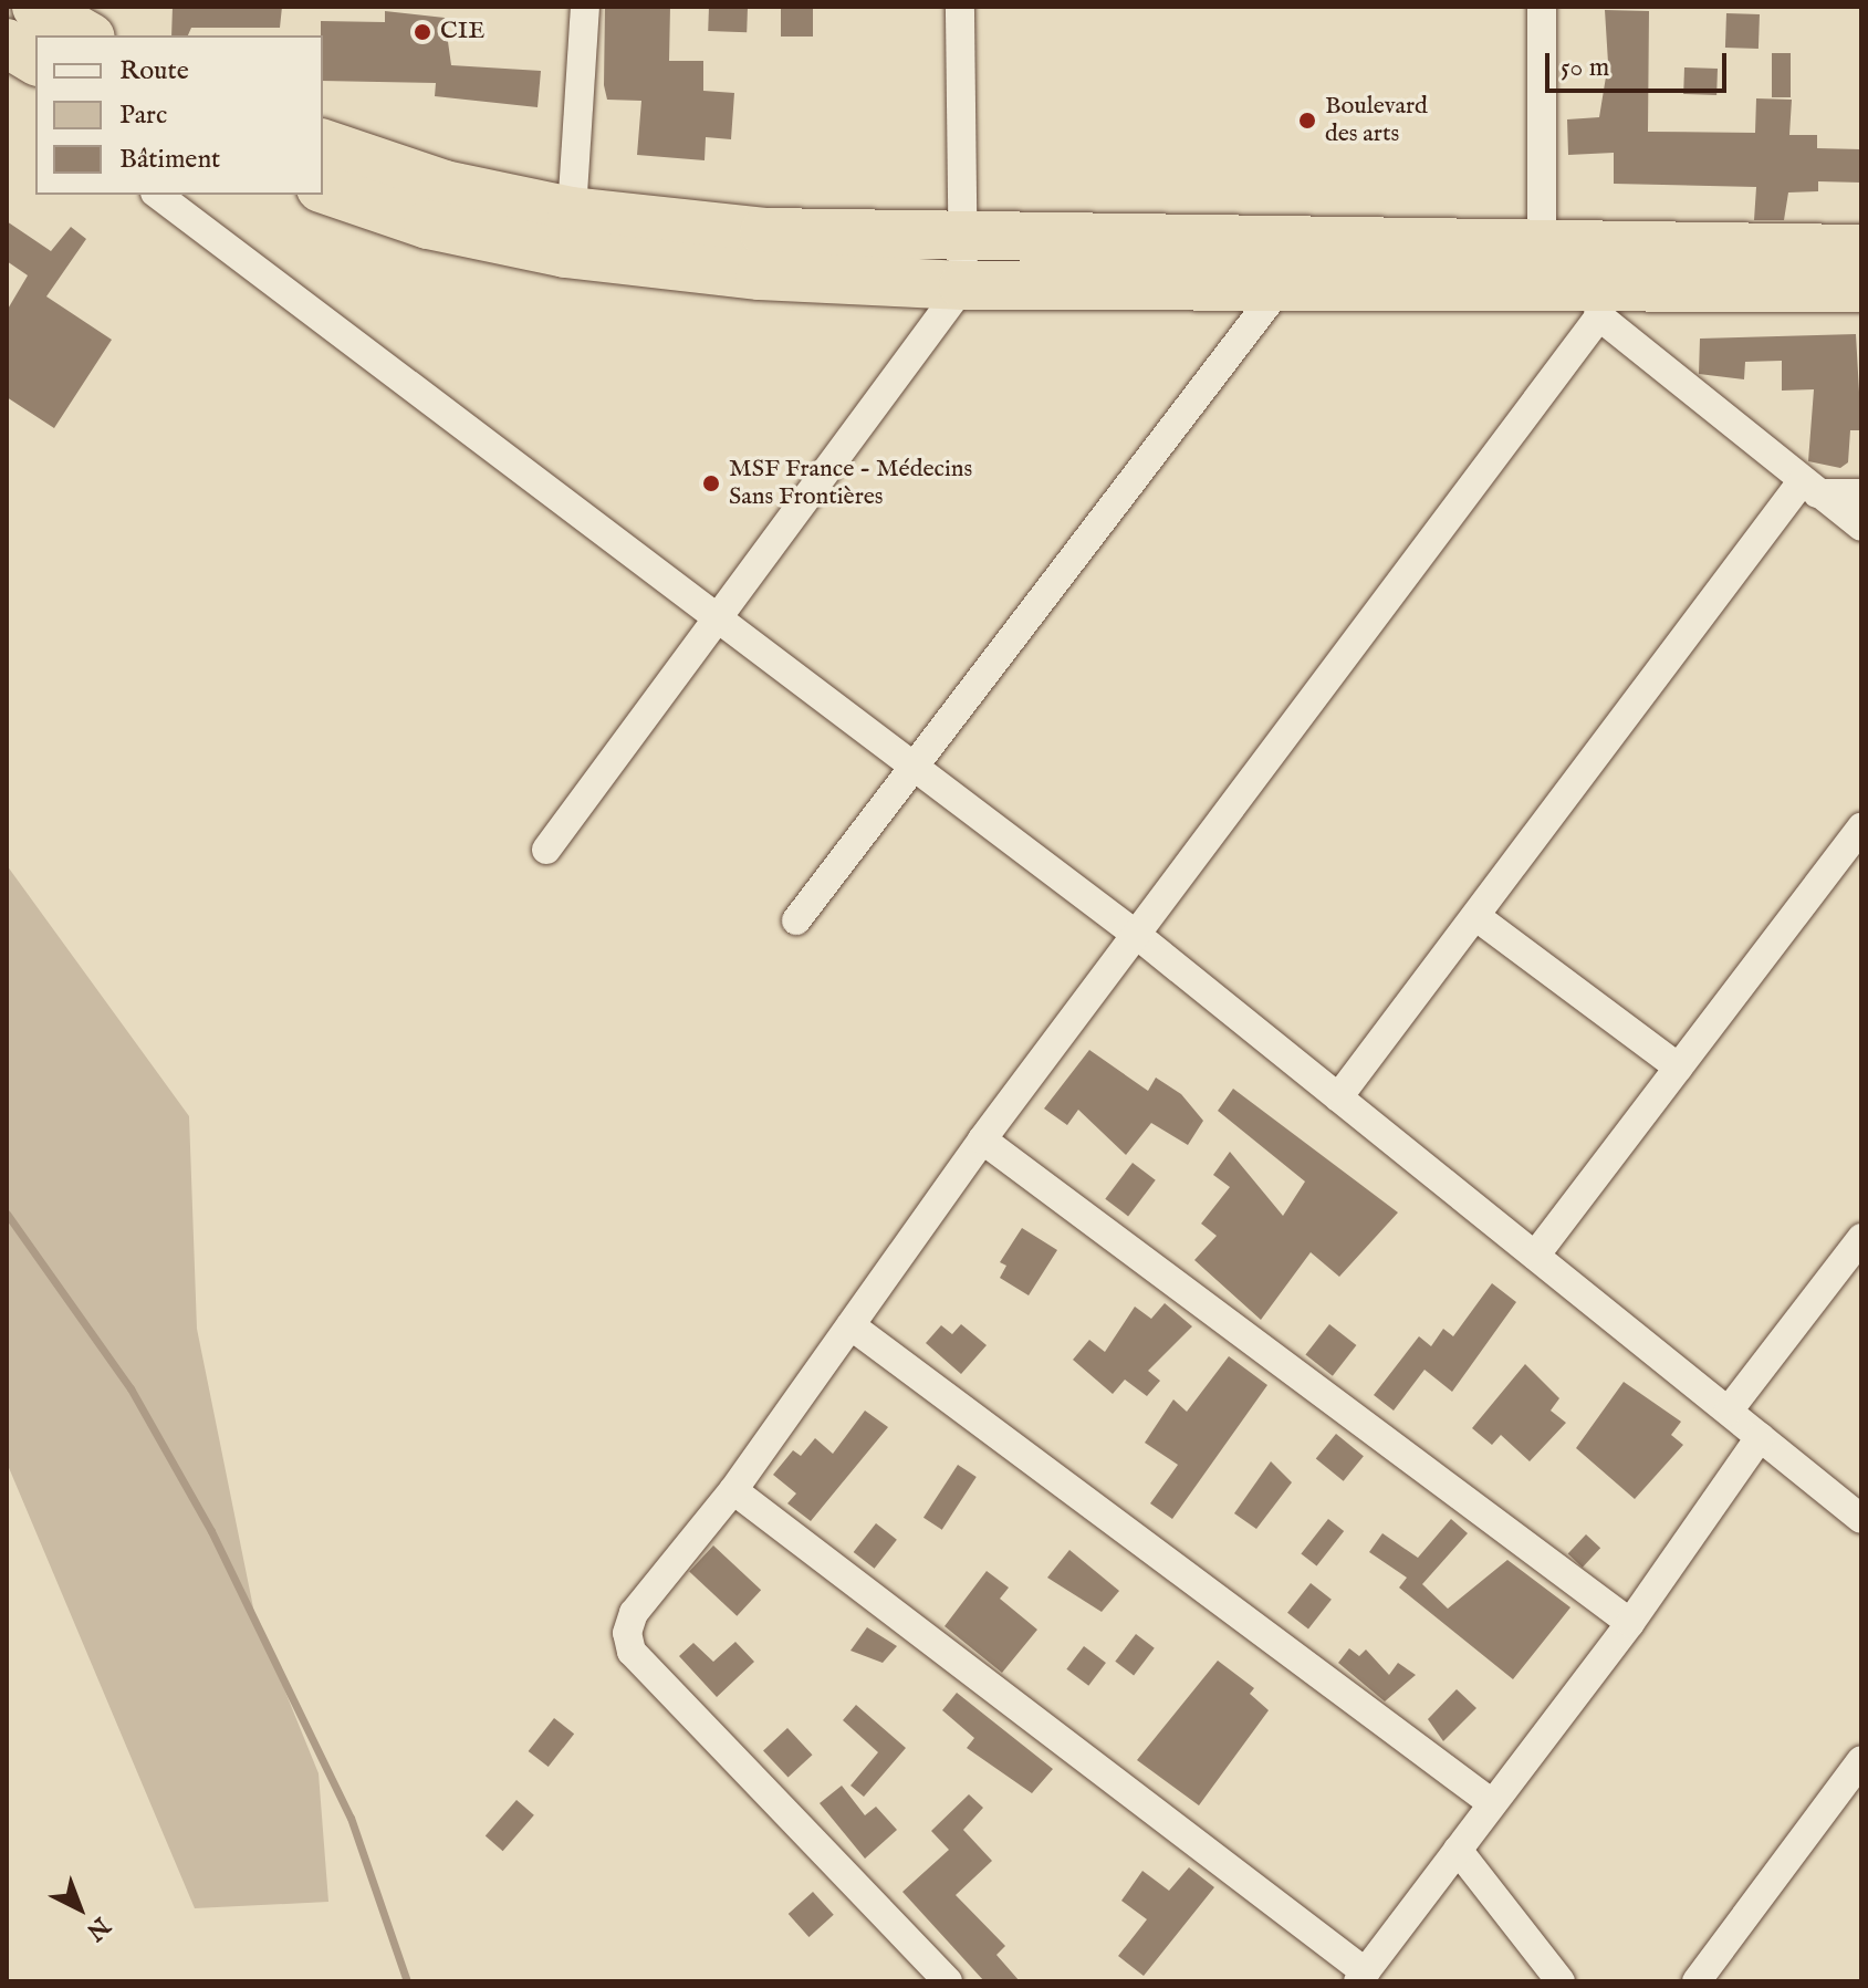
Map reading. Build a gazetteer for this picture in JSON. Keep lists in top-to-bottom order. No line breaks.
{"places":["CIE","Boulevard des arts","MSF France - Médecins Sans Frontières"],"legend":["Route","Parc","Bâtiment"],"scale_bar":"50 m","north":"bottom right"}
